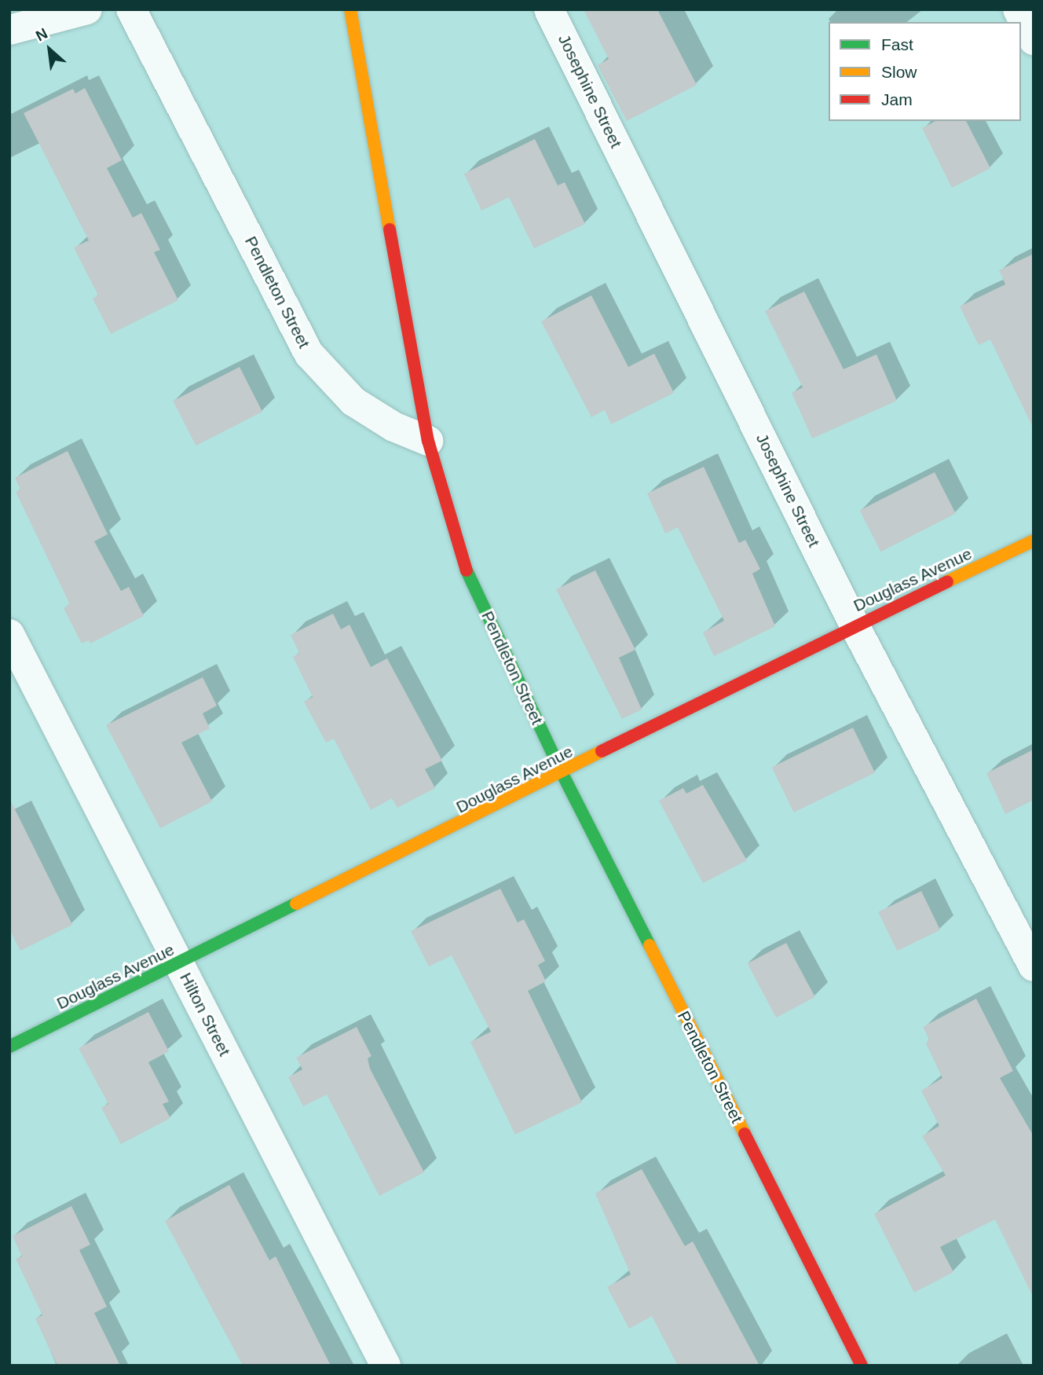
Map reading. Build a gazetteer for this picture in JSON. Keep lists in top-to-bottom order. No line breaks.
{"streets":{"main road":["Pendleton Street","Douglass Avenue"],"street":["Josephine Street","Hilton Street"]},"crossings":[["Josephine Street","Douglass Avenue"],["Pendleton Street","Douglass Avenue"],["Douglass Avenue","Hilton Street"]],"legend":["Fast","Slow","Jam"],"north":"top left"}
